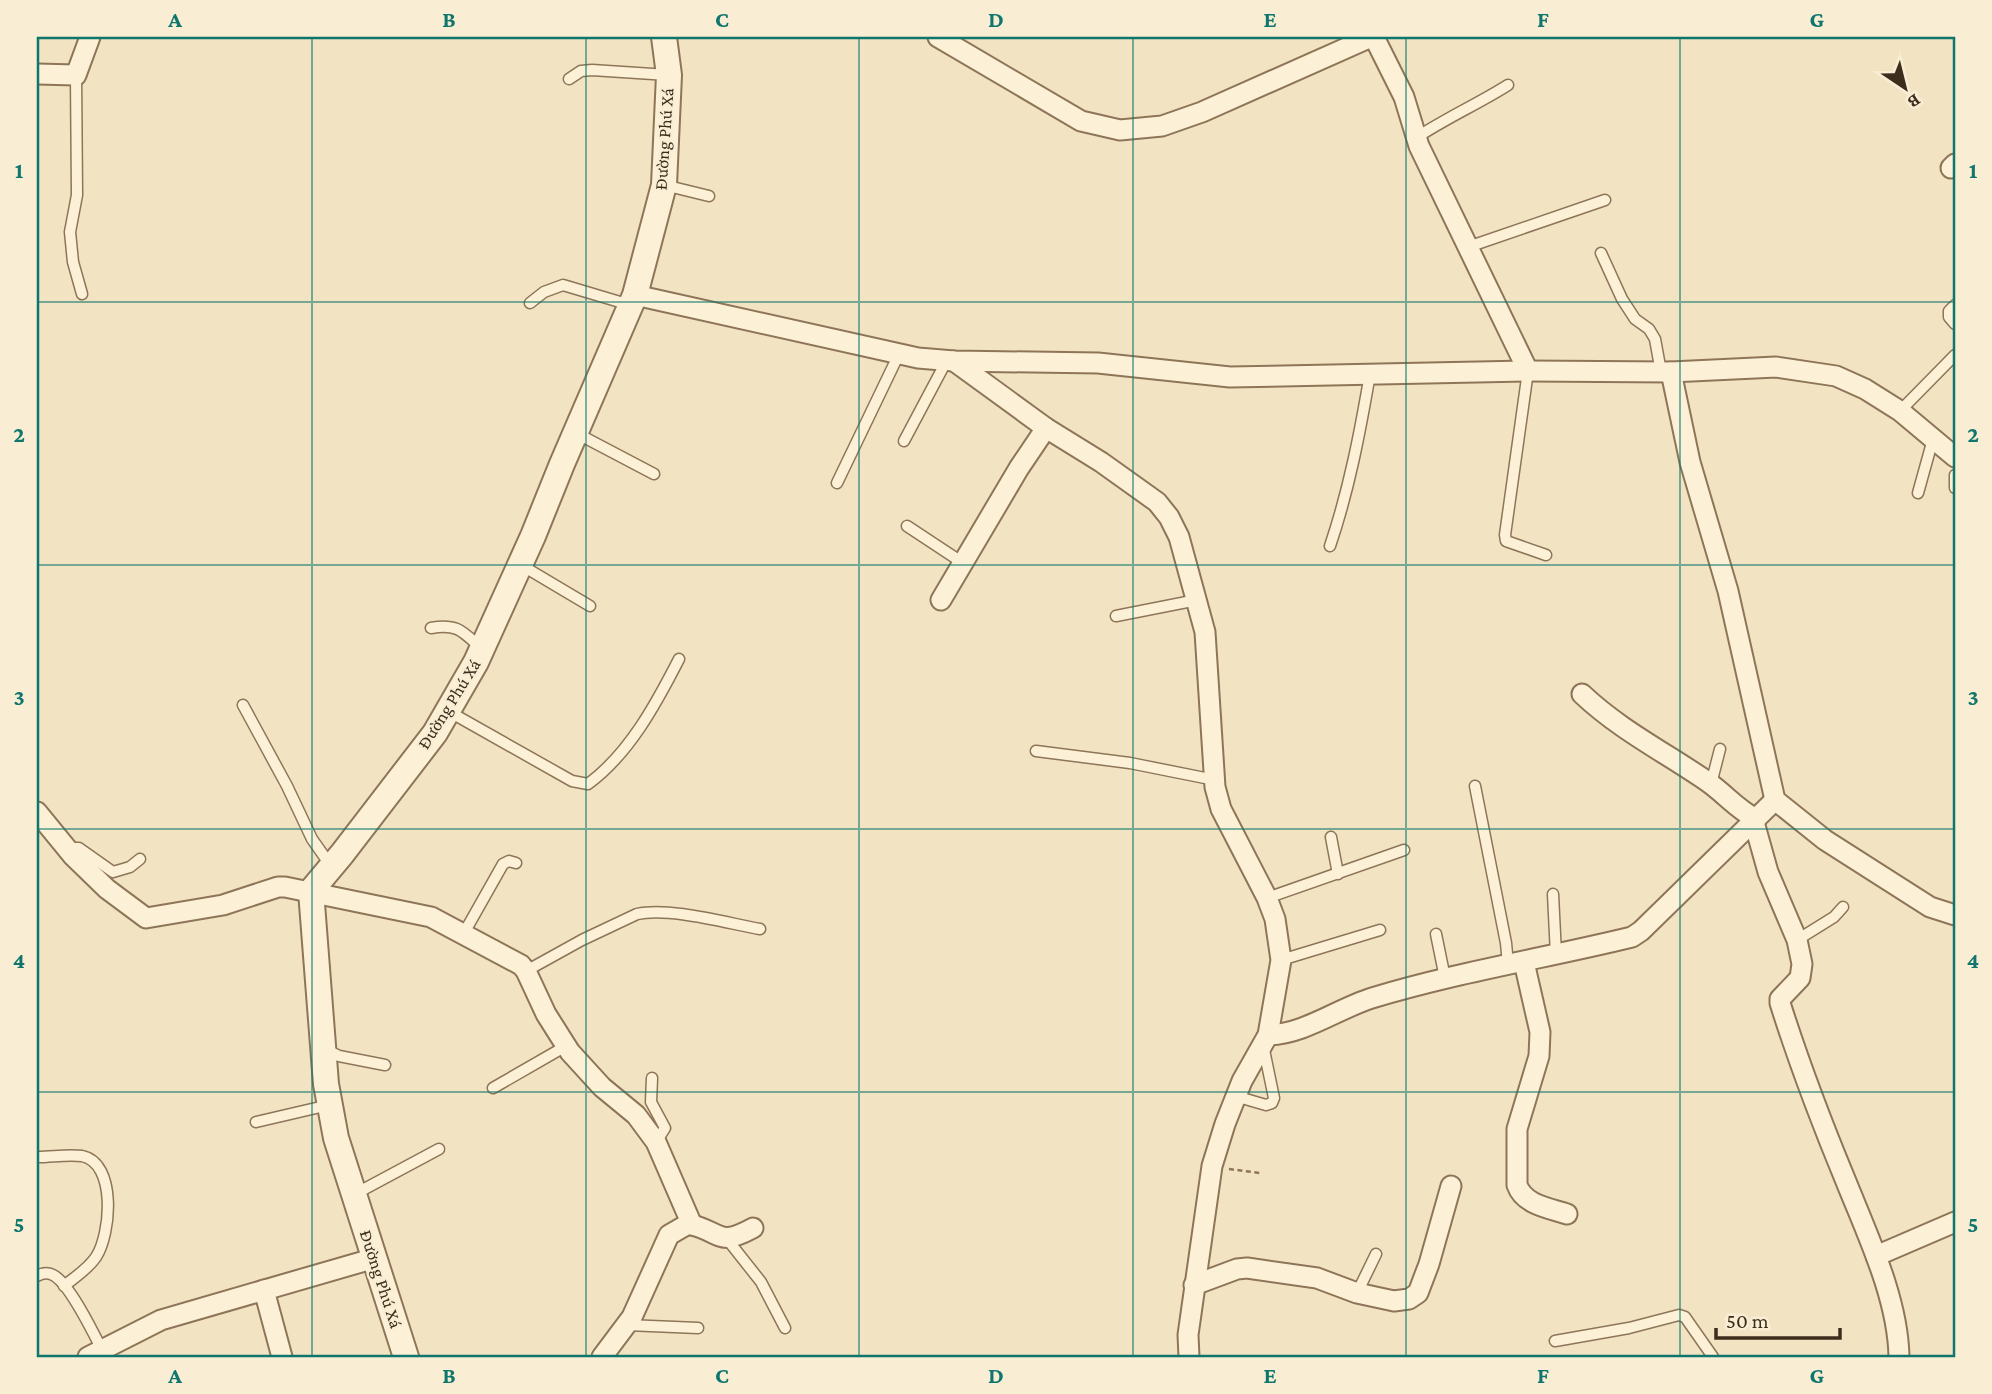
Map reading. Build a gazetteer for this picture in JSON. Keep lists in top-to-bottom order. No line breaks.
{"streets":{"street":["Đường Phú Xá"]},"scale_bar":"50 m","north":"bottom right","grid":{"columns":["A","B","C","D","E","F","G"],"rows":["1","2","3","4","5"]}}
